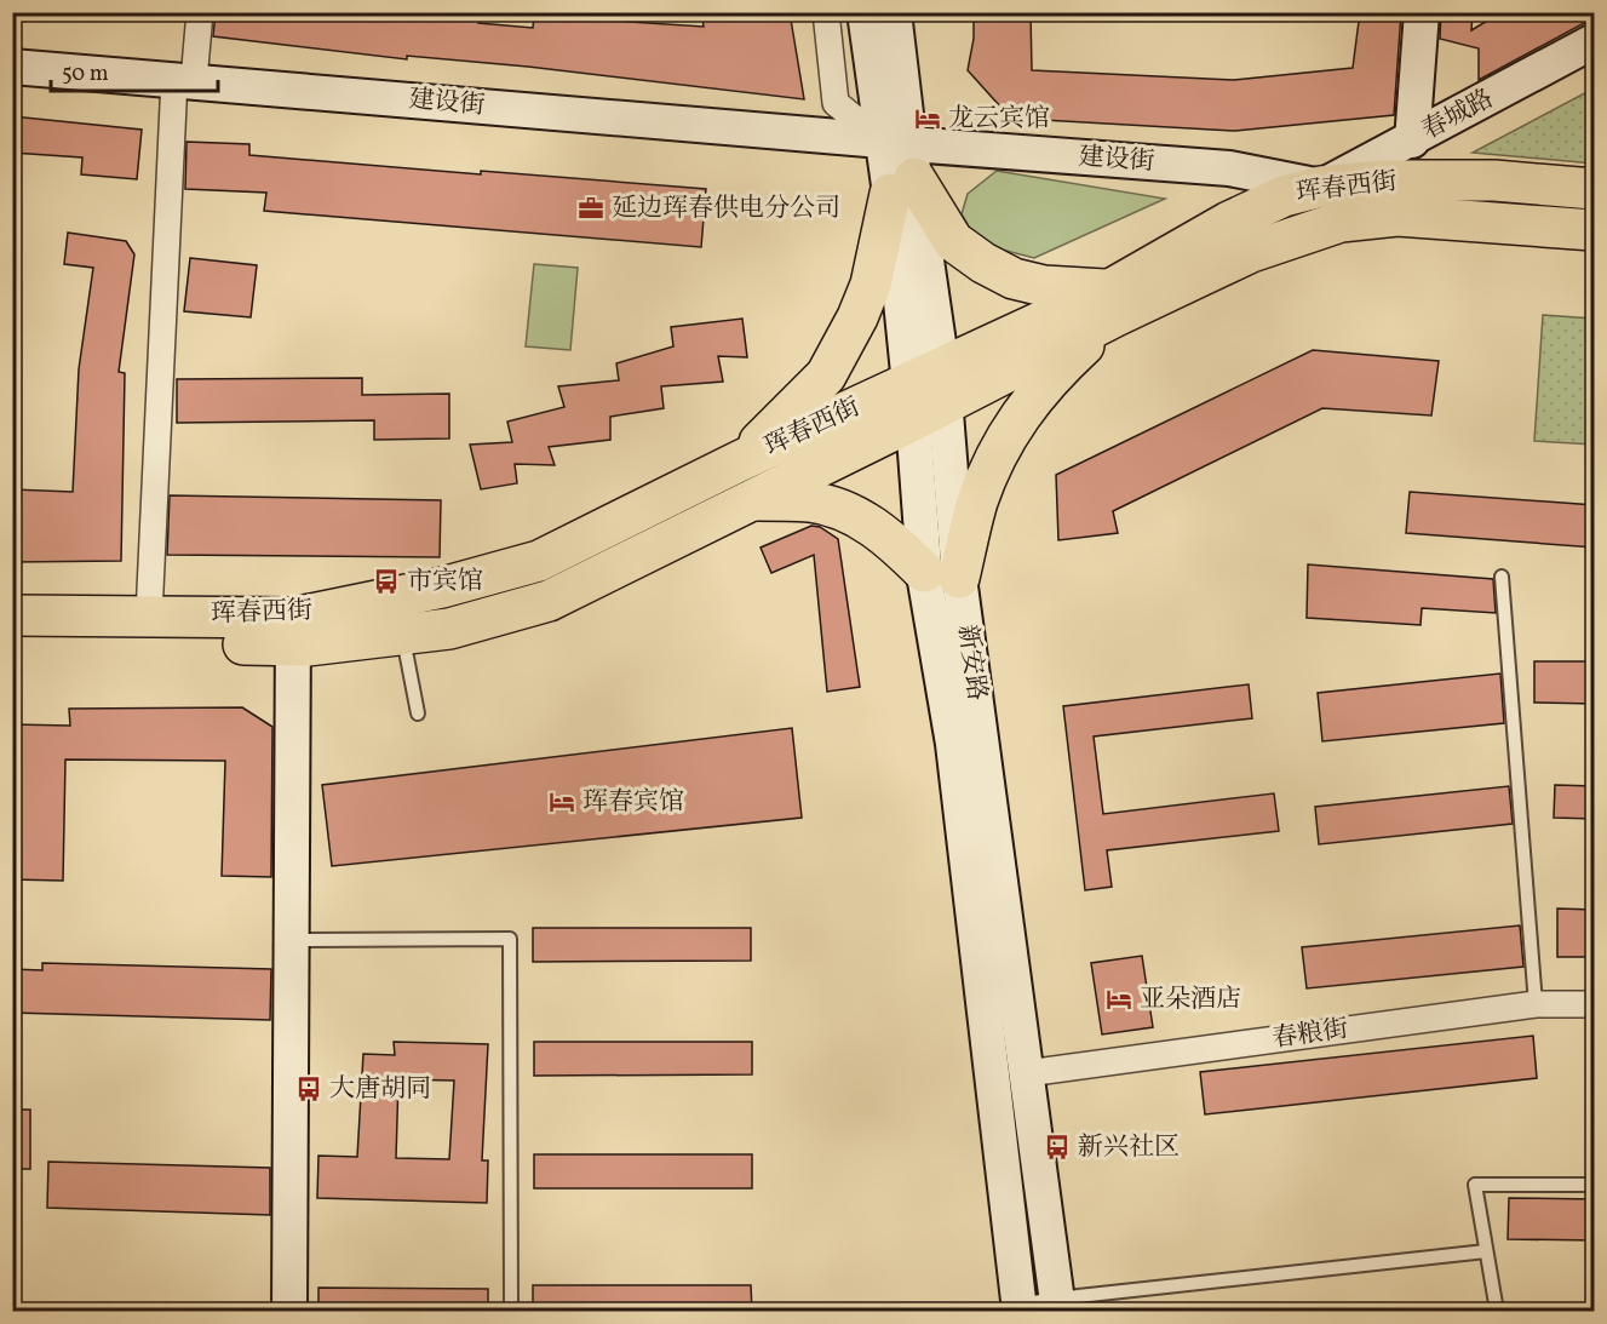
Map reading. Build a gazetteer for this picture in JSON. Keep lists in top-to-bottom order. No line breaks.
{"streets":{"main road":["珲春西街"],"street":["建设街","春城路","新安路","春粮街"]},"crossings":[["建设街","春城路"],["建设街","珲春西街"],["建设街","新安路"],["春城路","珲春西街"],["珲春西街","新安路"],["新安路","春粮街"]],"places":{"hotel":["龙云宾馆","珲春宾馆","亚朵酒店"],"office":["延边珲春供电分公司"],"bus stop":["市宾馆","大唐胡同","新兴社区"]},"scale_bar":"50 m"}
